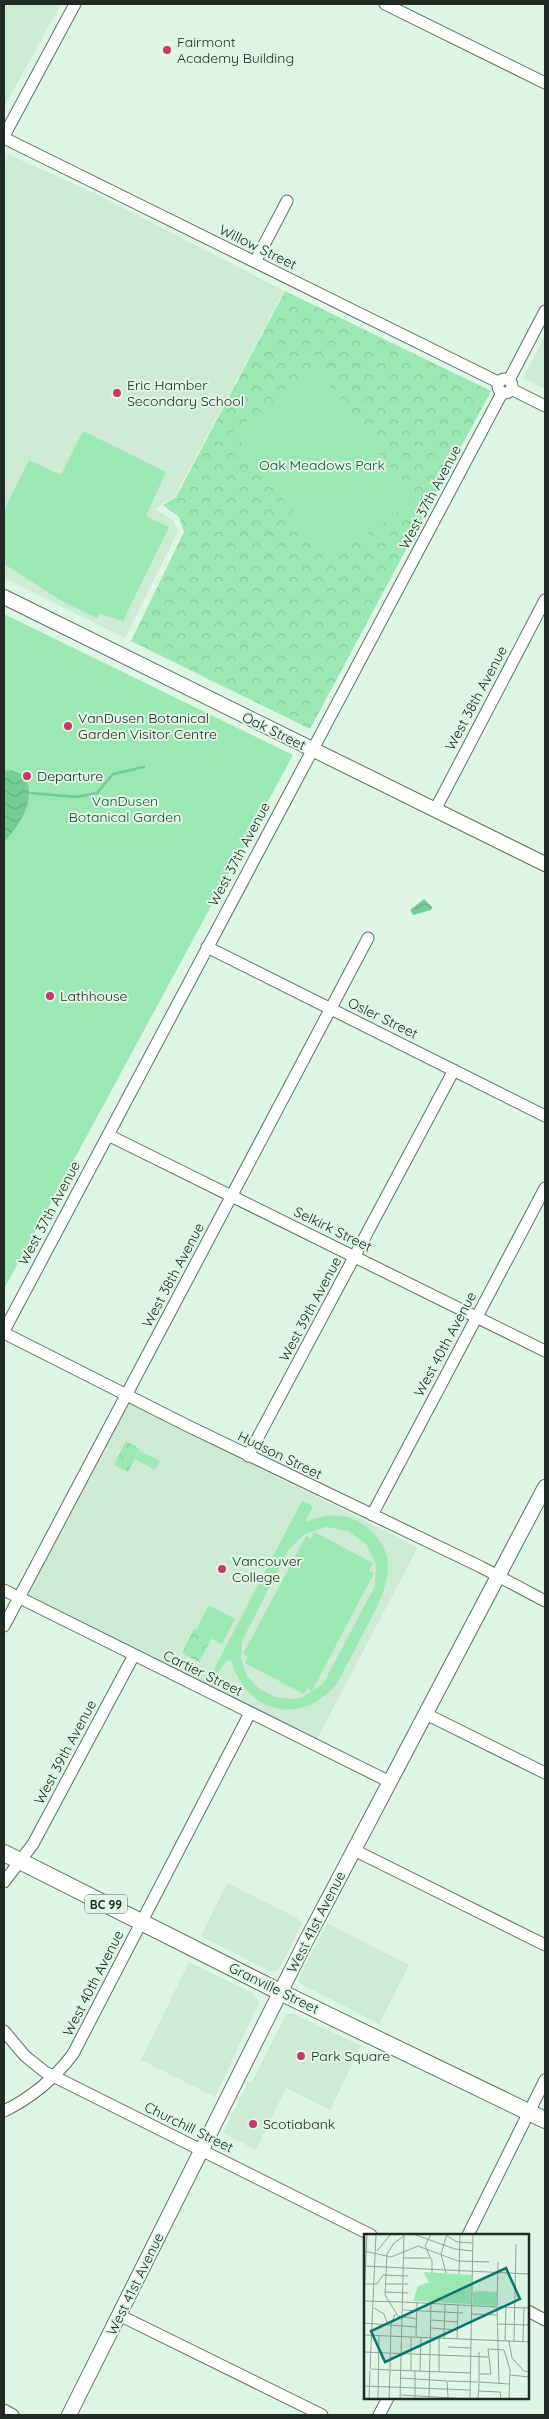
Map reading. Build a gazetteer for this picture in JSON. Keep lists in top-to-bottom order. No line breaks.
{"streets":{"highway":["BC 99","Granville Street"],"main road":["Oak Street","West 41st Avenue"],"street":["Willow Street","West 37th Avenue","West 38th Avenue","Osler Street","Selkirk Street","West 39th Avenue","West 40th Avenue","Hudson Street","Cartier Street","Churchill Street"]},"crossings":[["Willow Street","West 37th Avenue"],["West 37th Avenue","Oak Street"],["West 37th Avenue","Osler Street"],["West 37th Avenue","Selkirk Street"],["West 37th Avenue","Hudson Street"],["West 38th Avenue","Oak Street"],["West 38th Avenue","Osler Street"],["West 38th Avenue","Selkirk Street"],["West 38th Avenue","Hudson Street"],["West 38th Avenue","Cartier Street"],["Osler Street","West 39th Avenue"],["Selkirk Street","West 39th Avenue"],["Selkirk Street","West 40th Avenue"],["West 39th Avenue","Hudson Street"],["West 39th Avenue","Cartier Street"],["West 39th Avenue","Granville Street"],["West 40th Avenue","Hudson Street"],["West 40th Avenue","Cartier Street"],["West 40th Avenue","Granville Street"],["West 40th Avenue","Churchill Street"],["Hudson Street","West 41st Avenue"],["Cartier Street","West 41st Avenue"],["West 41st Avenue","Granville Street"],["West 41st Avenue","Churchill Street"]],"parks":["Oak Meadows Park","VanDusen Botanical Garden"],"places":["Fairmont Academy Building","Eric Hamber Secondary School","VanDusen Botanical Garden Visitor Centre","Departure","Lathhouse","Vancouver College","Park Square","Scotiabank"]}
